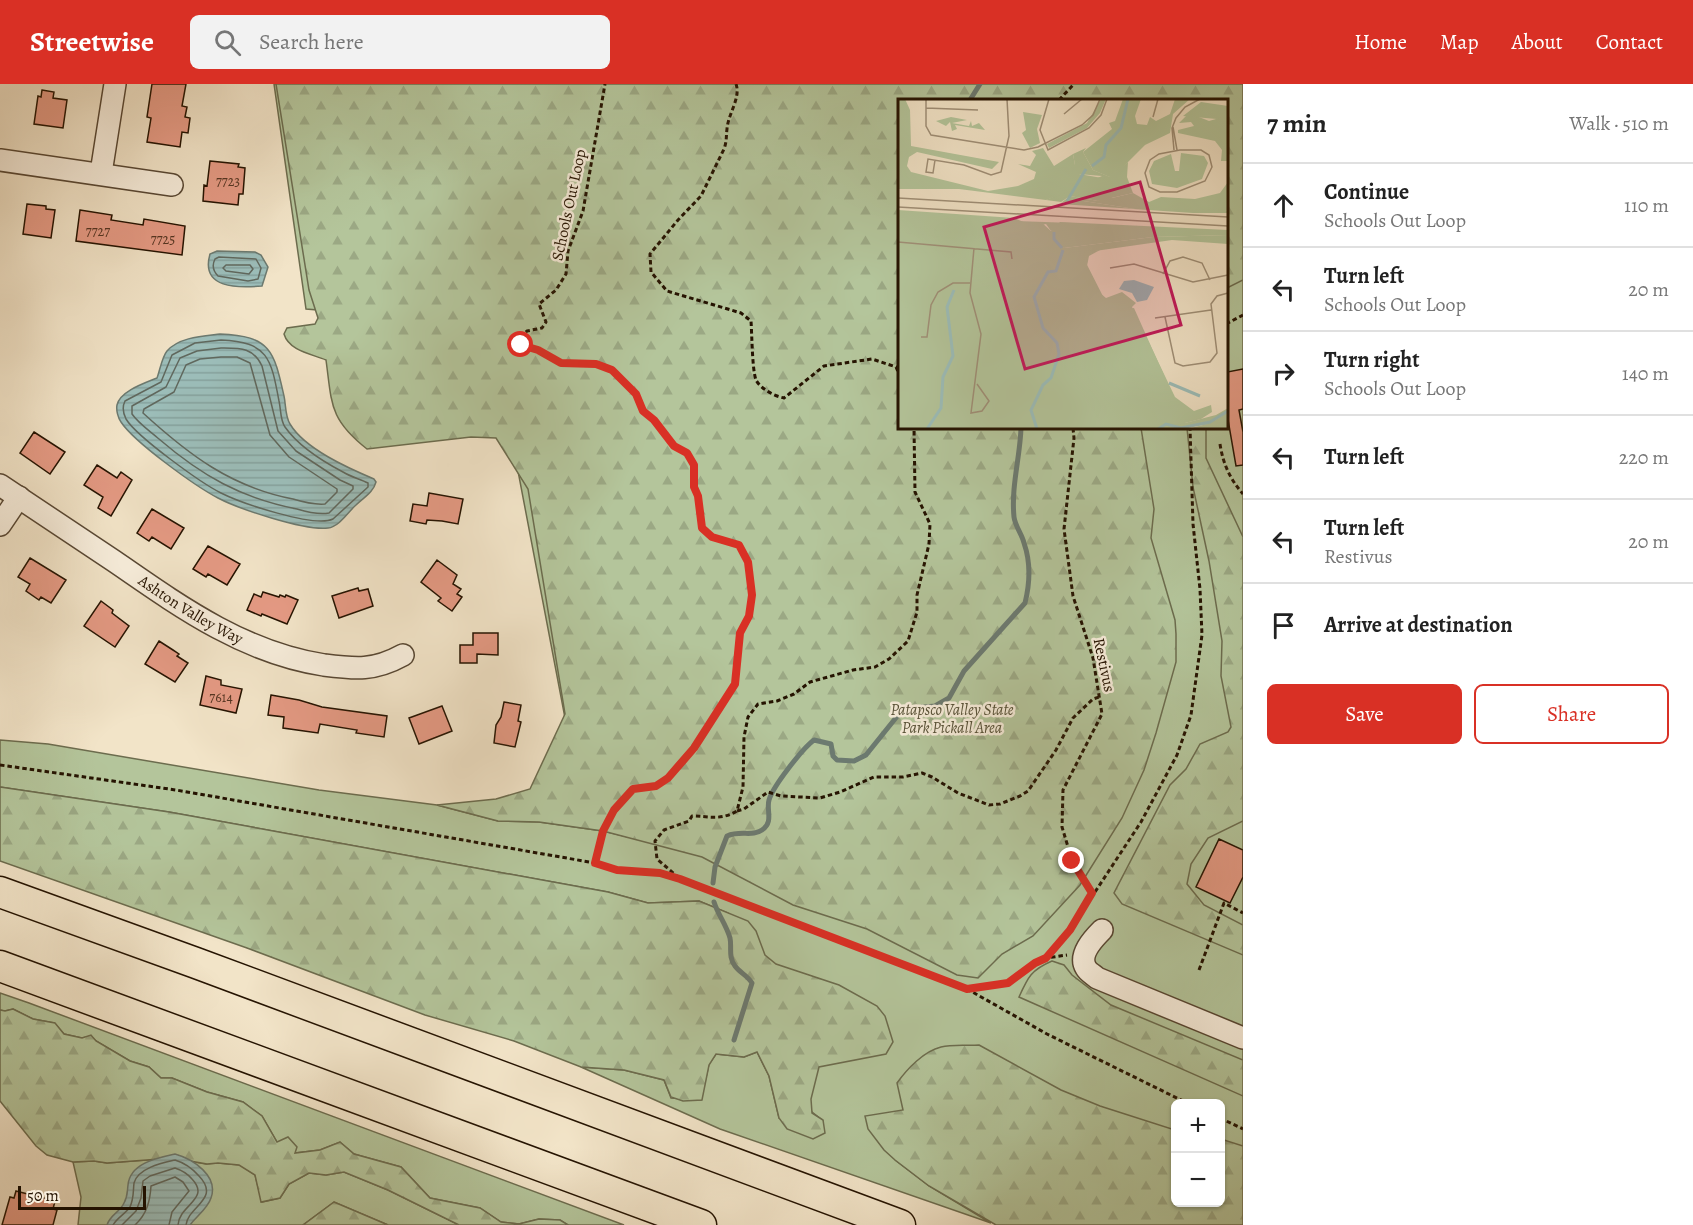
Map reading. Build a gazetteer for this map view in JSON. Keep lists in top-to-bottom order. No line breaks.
{"streets":{"street":["Ashton Valley Way"],"path":["Schools Out Loop","Restivus"]},"parks":["Patapsco Valley State Park Pickall Area"],"house_numbers":["7723","7727","7725","7614"],"scale_bar":"50 m","page":{"header":"Streetwise","search":"Search here","nav":["Home","Map","About","Contact"],"heading":["7 min","Walk · 510 m"],"list":[["Continue","Schools Out Loop","110 m"],["Turn left","Schools Out Loop","20 m"],["Turn right","Schools Out Loop","140 m"],["Turn left","220 m"],["Turn left","Restivus","20 m"],"Arrive at destination"],"buttons":["Save","Share"],"map_buttons":["+","−"],"scale":"50 m"}}
